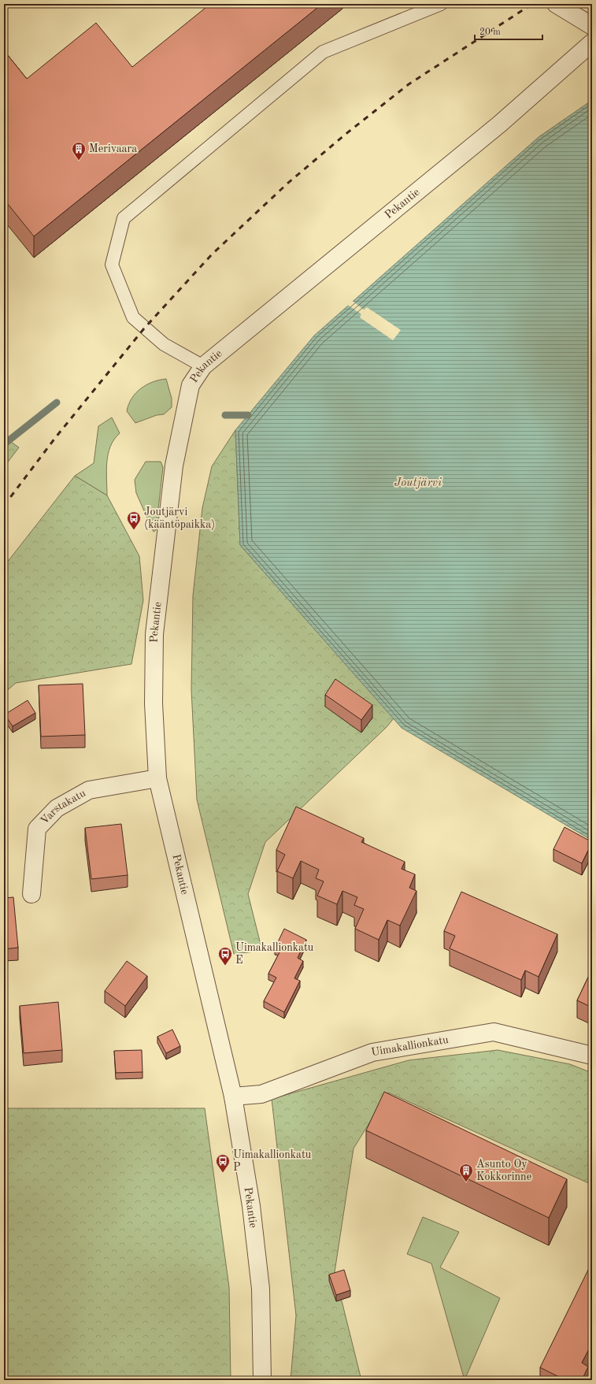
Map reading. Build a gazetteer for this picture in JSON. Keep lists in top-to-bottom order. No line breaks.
{"streets":{"street":["Pekantie","Varstakatu","Uimakallionkatu"]},"crossings":[["Pekantie","Varstakatu"],["Pekantie","Uimakallionkatu"]],"water":["Joutjärvi"],"places":{"building":["Merivaara","Asunto Oy Kokkorinne"],"bus stop":["Joutjärvi (kääntöpaikka)","Uimakallionkatu E","Uimakallionkatu P"]},"scale_bar":"20 m"}
